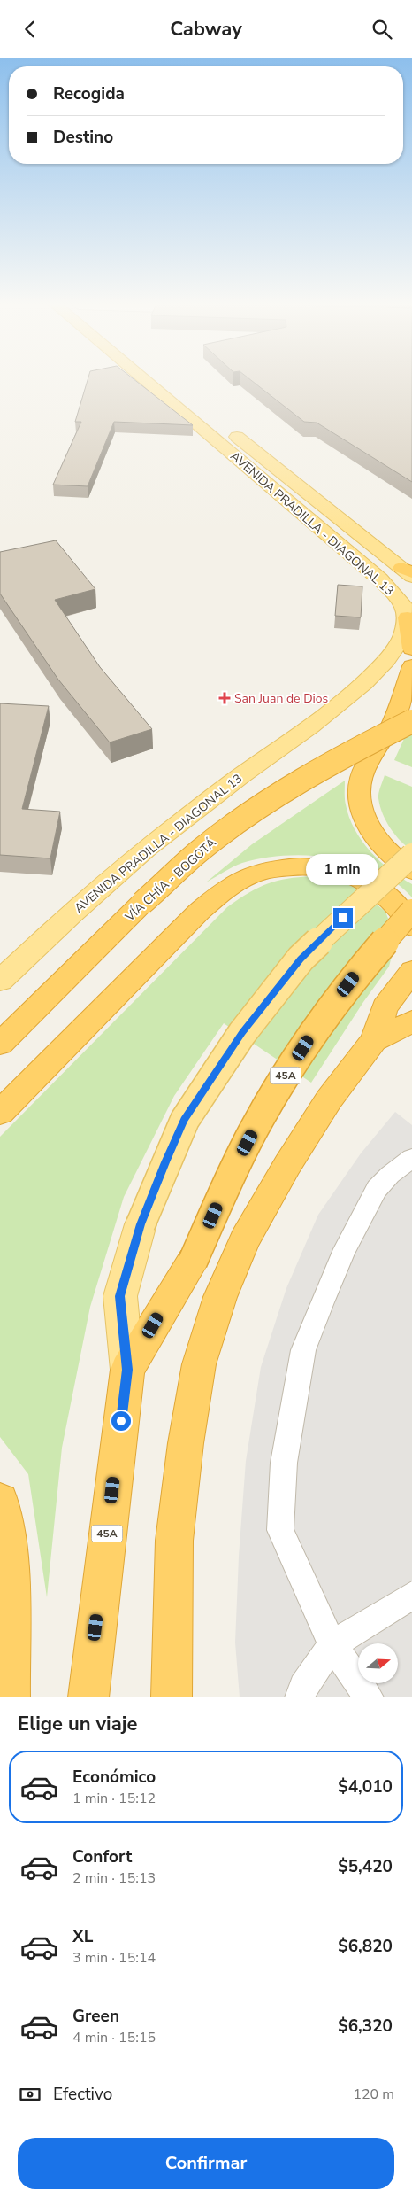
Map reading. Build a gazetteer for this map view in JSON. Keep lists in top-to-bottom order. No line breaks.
{"streets":{"highway":["VÍA CHÍA - BOGOTÁ","45A"],"main road":["AVENIDA PRADILLA - DIAGONAL 13"]},"places":{"health":["San Juan de Dios"]},"north":"right","page":{"header":"Cabway","banner":["Recogida","Destino"],"bubble":"1 min","heading":"Elige un viaje","list":[{"name":"Económico","note":"1 min · 15:12","value":"$4,010"},{"name":"Confort","note":"2 min · 15:13","value":"$5,420"},{"name":"XL","note":"3 min · 15:14","value":"$6,820"},{"name":"Green","note":"4 min · 15:15","value":"$6,320"}],"pay":["Efectivo","120 m"],"buttons":"Confirmar"}}
